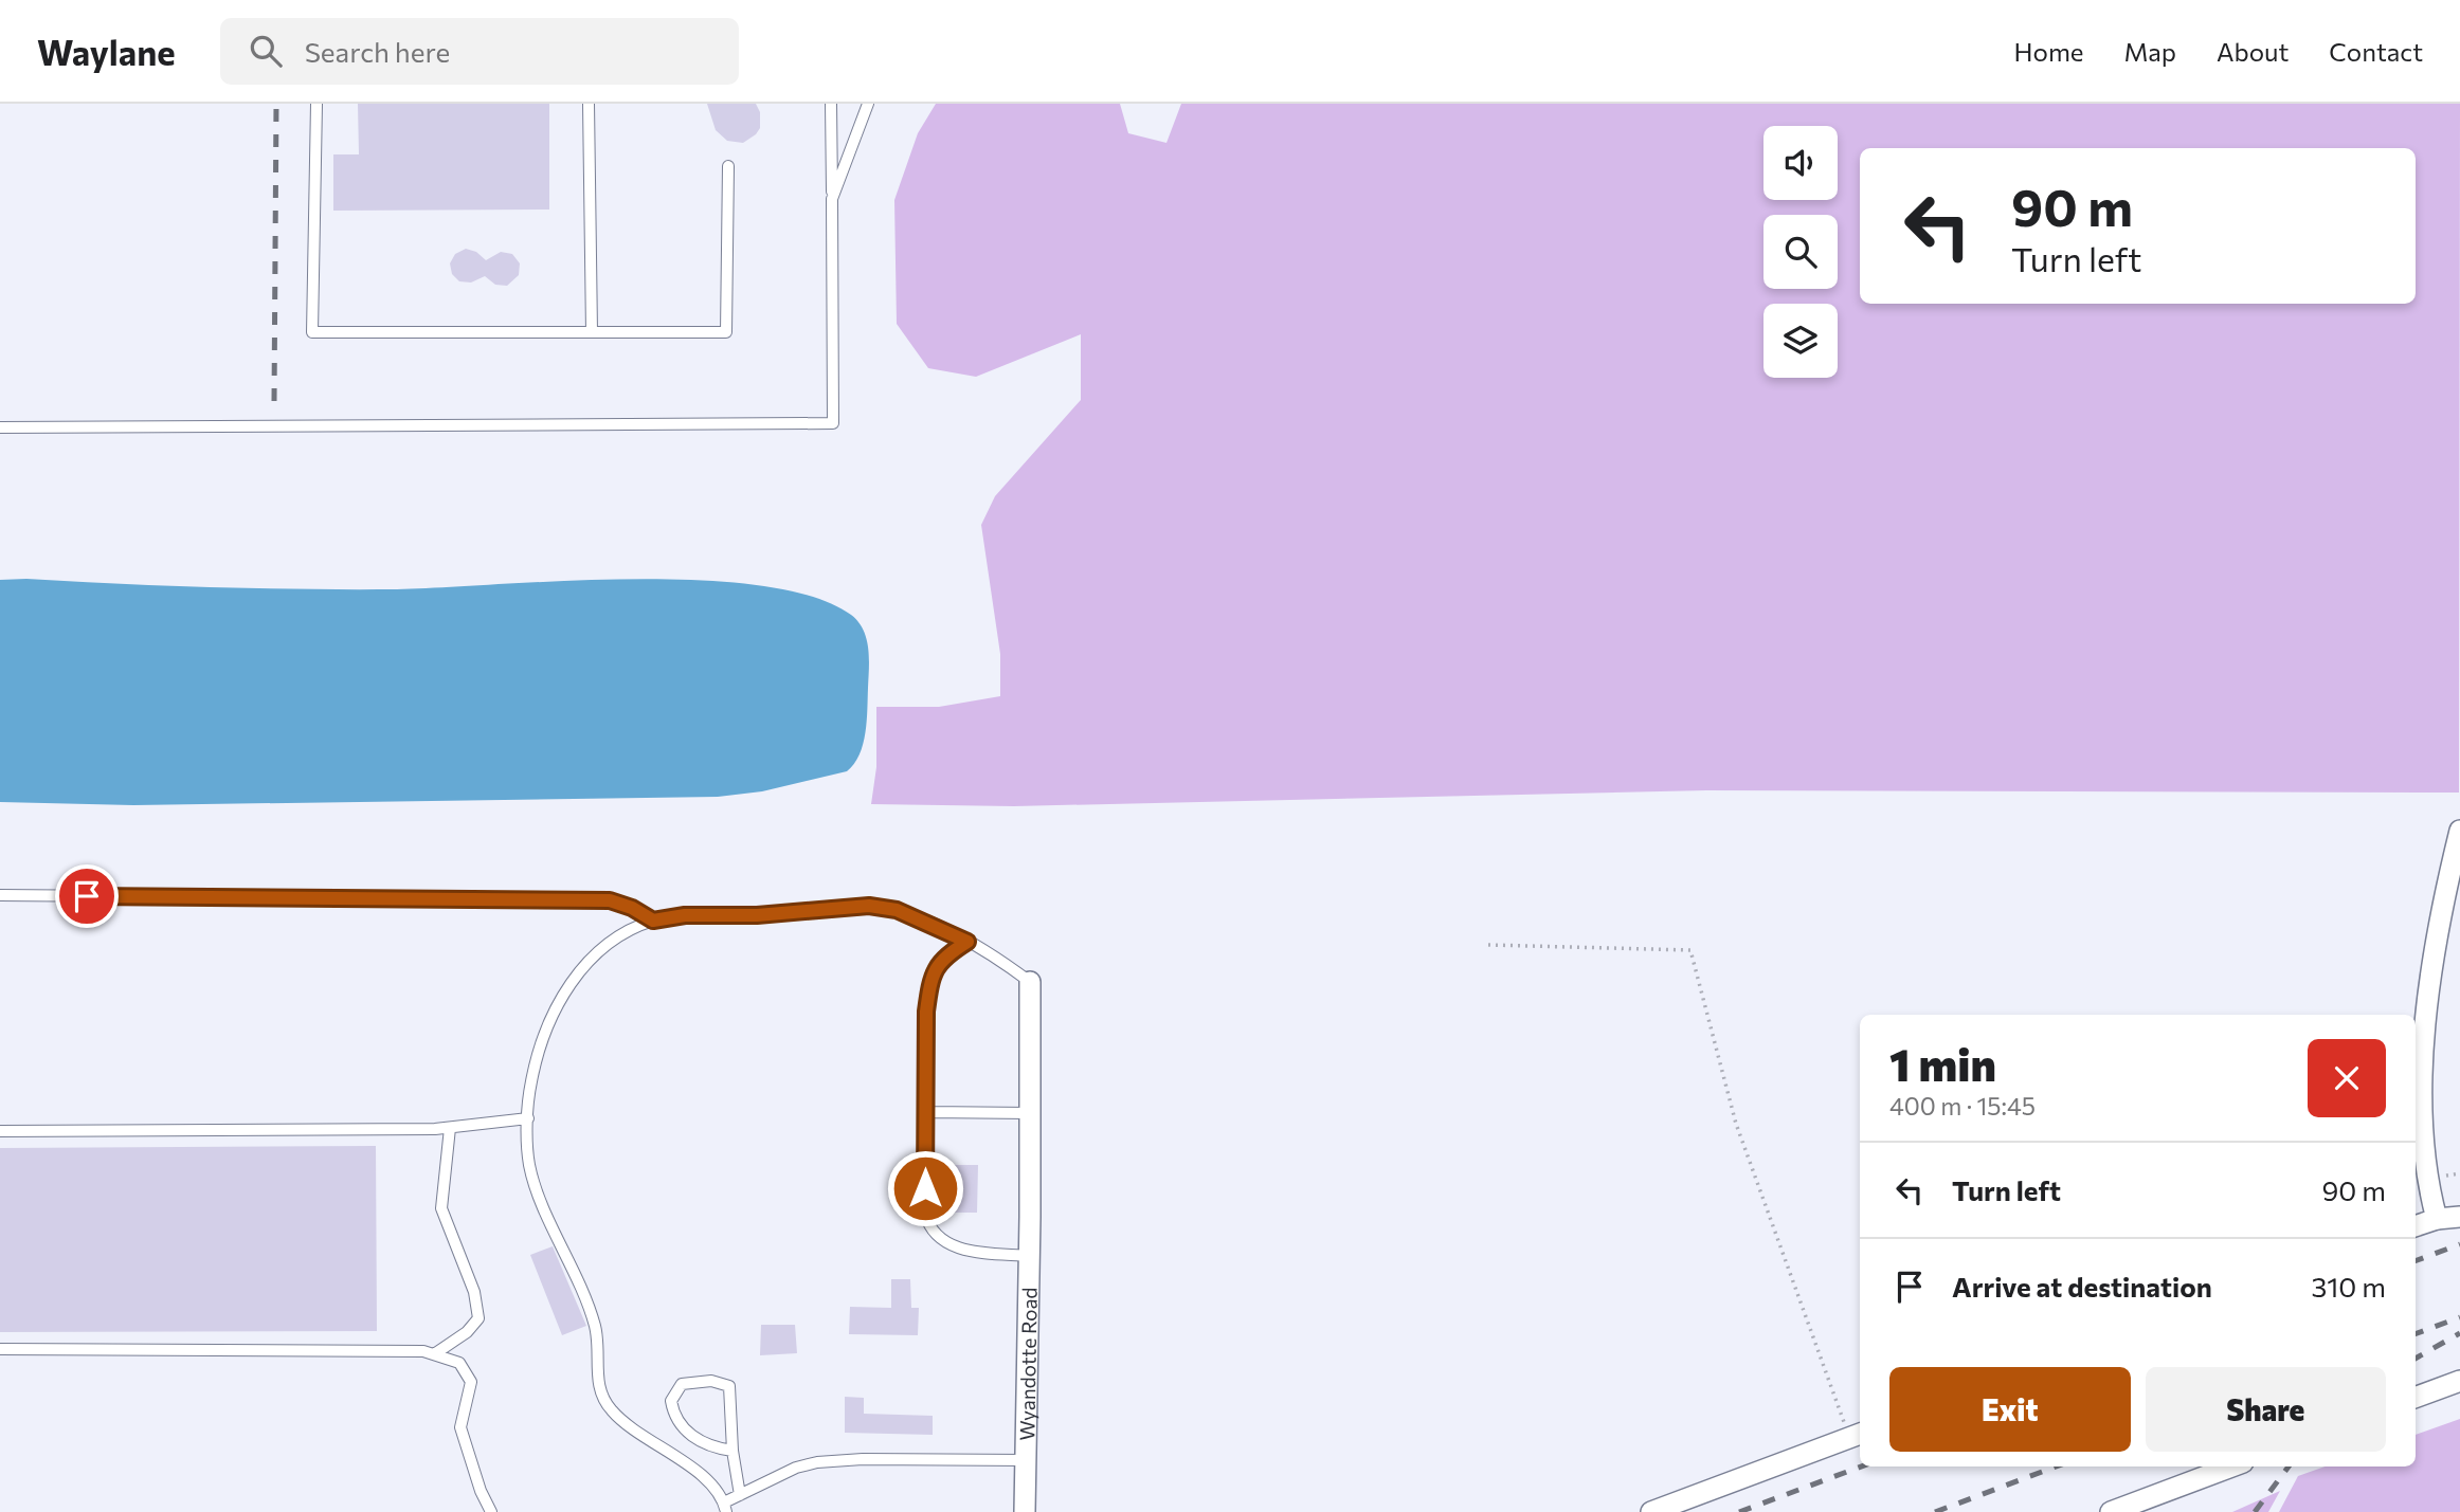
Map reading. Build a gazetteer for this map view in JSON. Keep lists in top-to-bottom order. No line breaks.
{"streets":{"street":["Wyandotte Road"]},"page":{"header":"Waylane","search":"Search here","nav":["Home","Map","About","Contact"],"turn":["90 m","Turn left"],"heading":["1 min","400 m · 15:45"],"list":[{"name":"Turn left","value":"90 m"},{"name":"Arrive at destination","value":"310 m"}],"buttons":["Exit","Share"]}}
